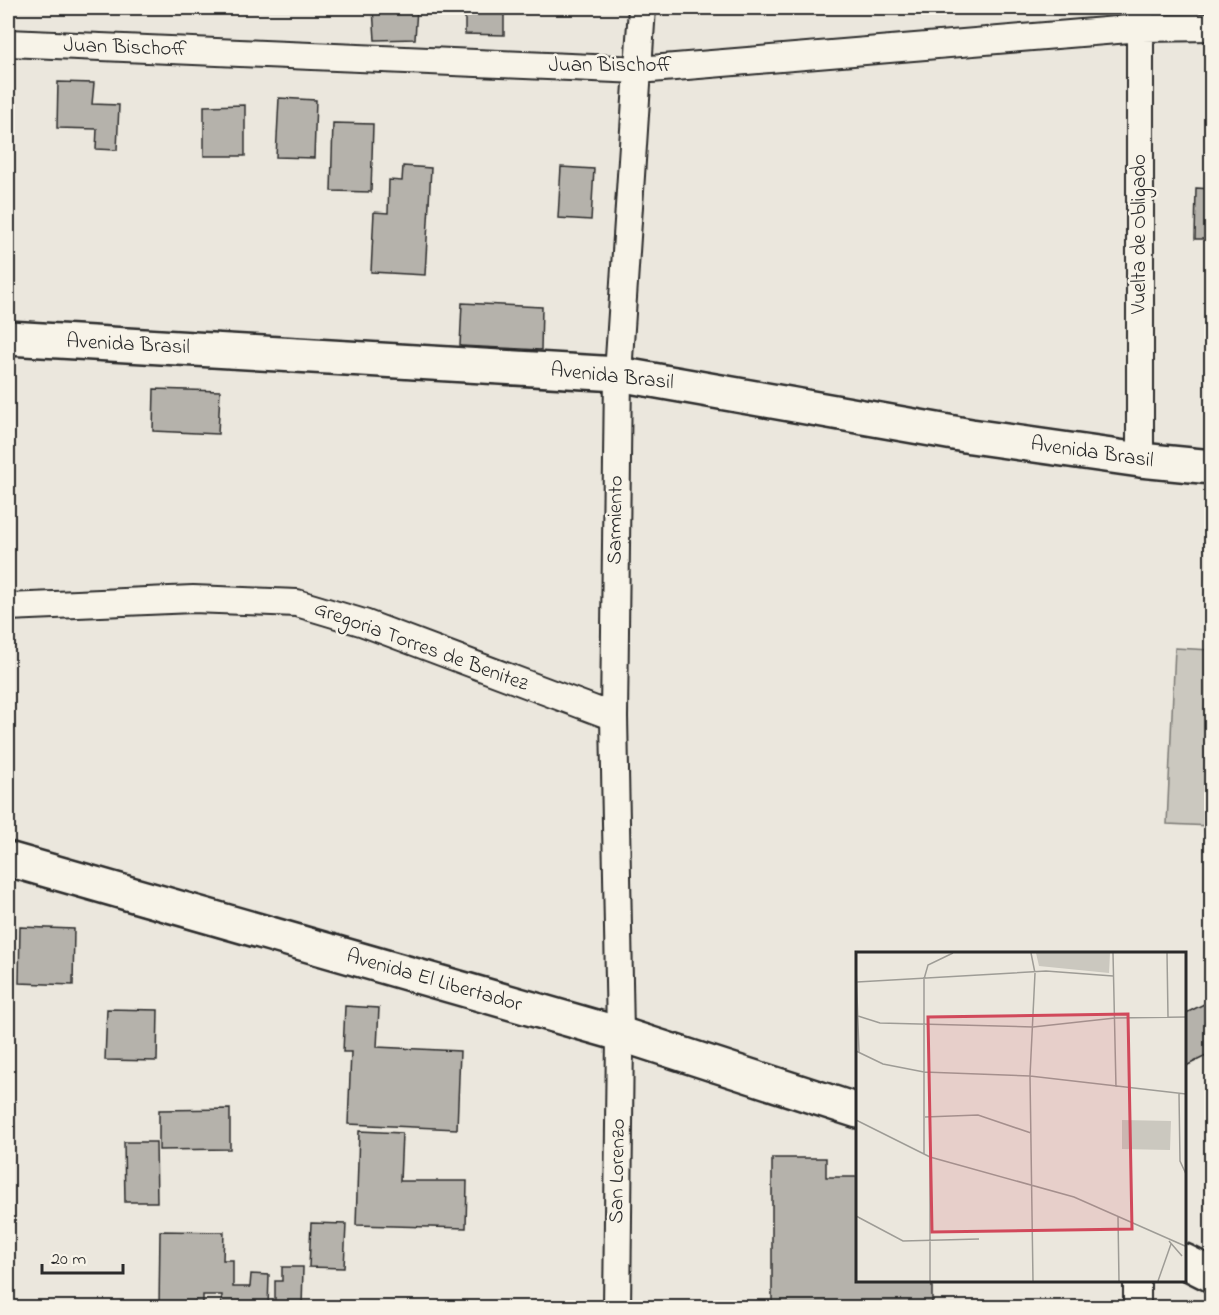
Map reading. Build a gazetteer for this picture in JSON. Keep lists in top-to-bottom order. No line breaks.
{"streets":{"main road":["Avenida Brasil","Avenida El Libertador"],"street":["Juan Bischoff","Vuelta de Obligado","Sarmiento","Gregoria Torres de Benitez","San Lorenzo"]},"crossings":[["Juan Bischoff","Vuelta de Obligado"],["Juan Bischoff","Sarmiento"],["Vuelta de Obligado","Avenida Brasil"],["Avenida Brasil","Sarmiento"],["Sarmiento","Gregoria Torres de Benitez"],["Sarmiento","Avenida El Libertador"],["Sarmiento","San Lorenzo"],["Avenida El Libertador","San Lorenzo"]],"scale_bar":"20 m"}
